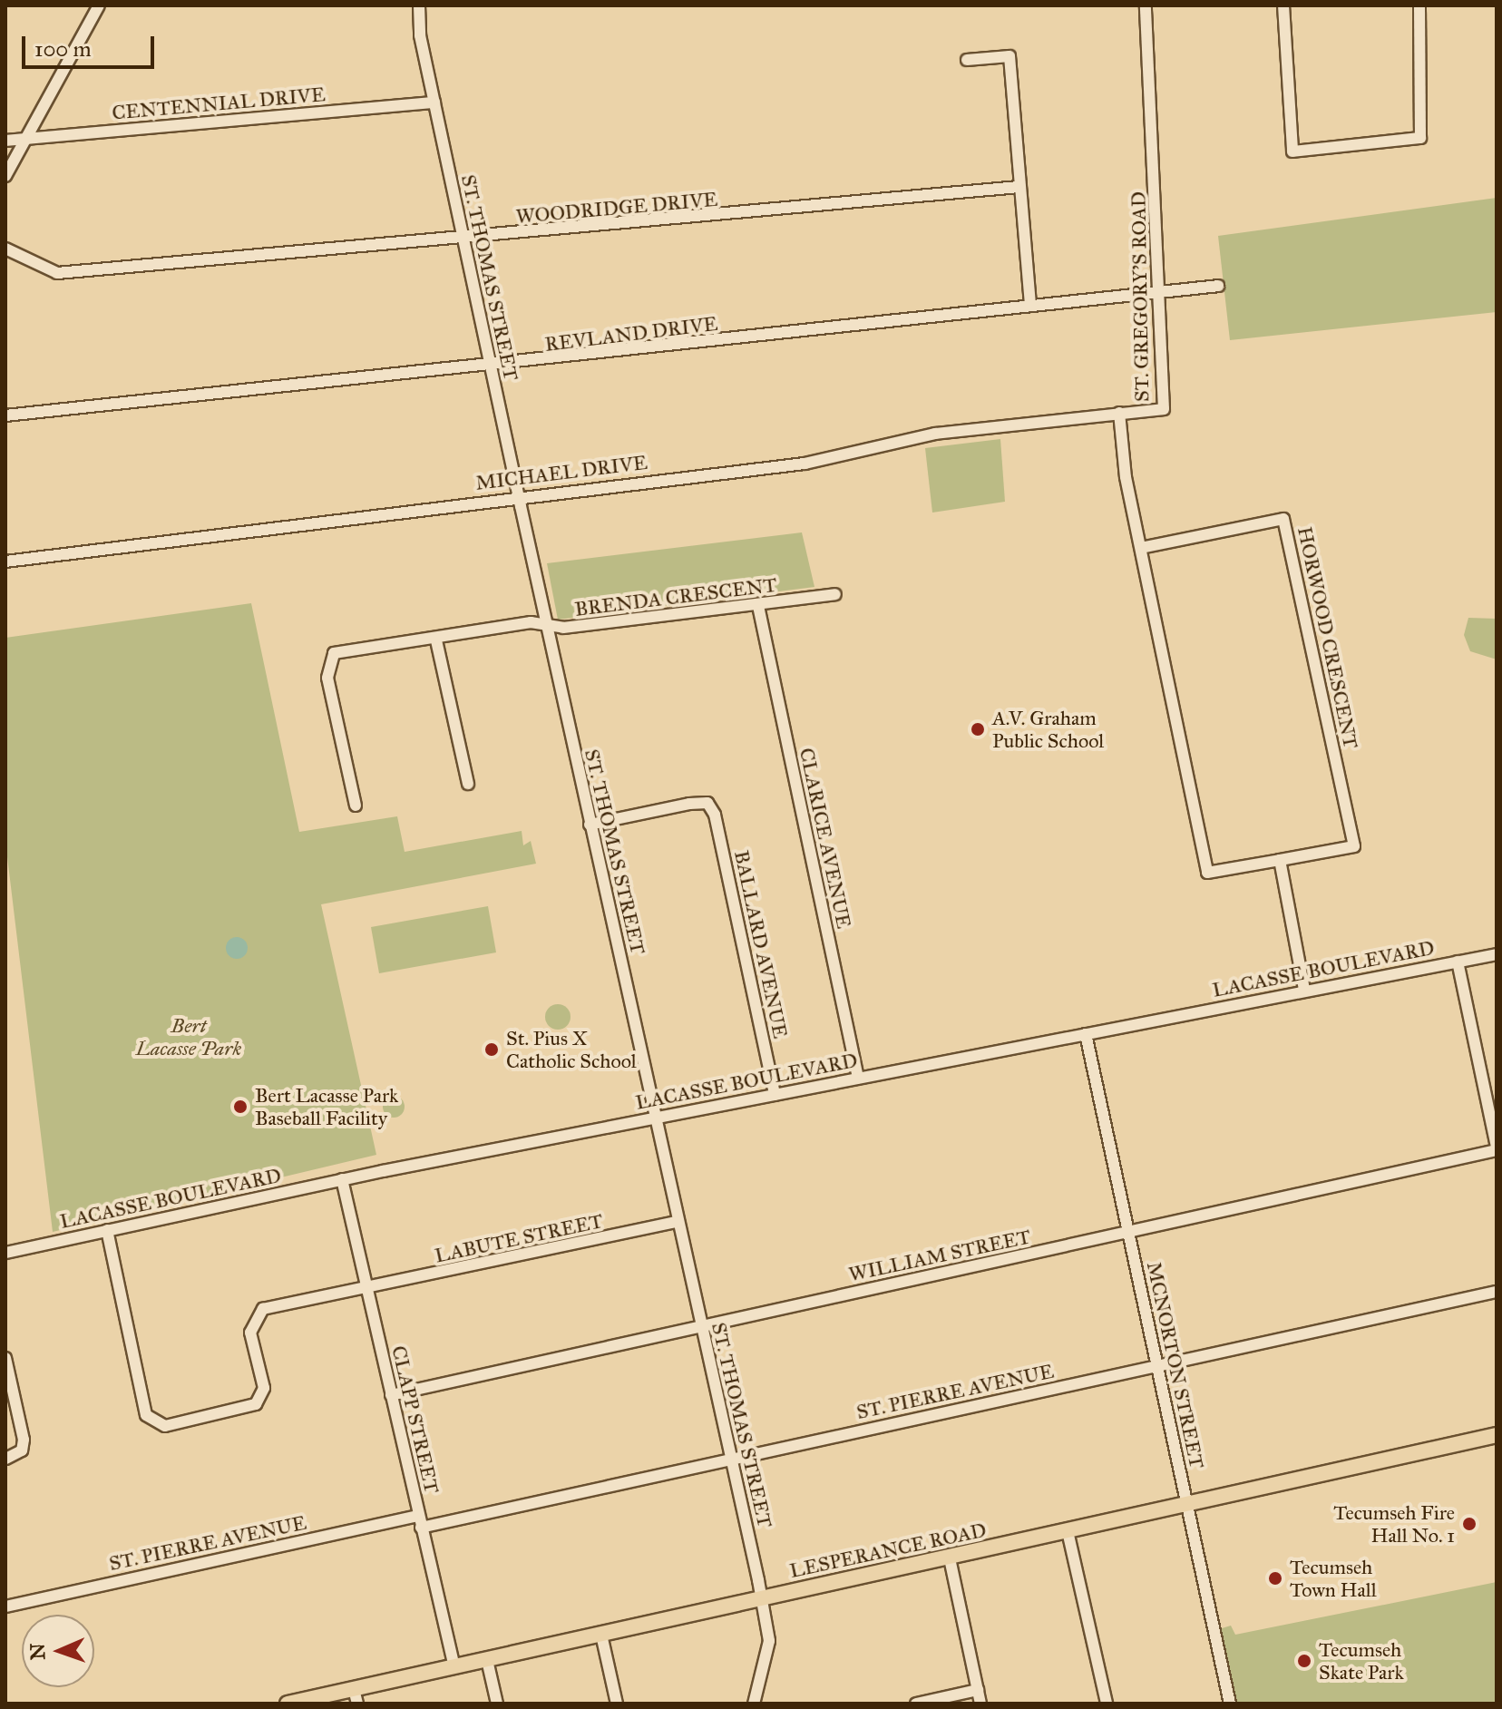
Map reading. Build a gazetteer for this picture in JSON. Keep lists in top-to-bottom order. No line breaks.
{"streets":{"main road":["LESPERANCE ROAD"],"street":["CENTENNIAL DRIVE","WOODRIDGE DRIVE","ST. THOMAS STREET","ST. GREGORY'S ROAD","REVLAND DRIVE","MICHAEL DRIVE","BRENDA CRESCENT","HORWOOD CRESCENT","CLARICE AVENUE","BALLARD AVENUE","LACASSE BOULEVARD","LABUTE STREET","WILLIAM STREET","MCNORTON STREET","ST. PIERRE AVENUE","CLAPP STREET"]},"crossings":[["CENTENNIAL DRIVE","ST. THOMAS STREET"],["WOODRIDGE DRIVE","ST. THOMAS STREET"],["ST. THOMAS STREET","REVLAND DRIVE"],["ST. THOMAS STREET","MICHAEL DRIVE"],["ST. THOMAS STREET","BRENDA CRESCENT"],["ST. THOMAS STREET","BALLARD AVENUE"],["ST. THOMAS STREET","LACASSE BOULEVARD"],["ST. THOMAS STREET","LABUTE STREET"],["ST. THOMAS STREET","WILLIAM STREET"],["ST. THOMAS STREET","ST. PIERRE AVENUE"],["ST. THOMAS STREET","LESPERANCE ROAD"],["ST. GREGORY'S ROAD","REVLAND DRIVE"],["ST. GREGORY'S ROAD","MICHAEL DRIVE"],["ST. GREGORY'S ROAD","HORWOOD CRESCENT"],["BRENDA CRESCENT","CLARICE AVENUE"],["CLARICE AVENUE","LACASSE BOULEVARD"],["BALLARD AVENUE","LACASSE BOULEVARD"],["LACASSE BOULEVARD","LABUTE STREET"],["LACASSE BOULEVARD","MCNORTON STREET"],["LACASSE BOULEVARD","CLAPP STREET"],["LABUTE STREET","CLAPP STREET"],["WILLIAM STREET","MCNORTON STREET"],["WILLIAM STREET","CLAPP STREET"],["MCNORTON STREET","ST. PIERRE AVENUE"],["MCNORTON STREET","LESPERANCE ROAD"],["ST. PIERRE AVENUE","CLAPP STREET"],["CLAPP STREET","LESPERANCE ROAD"]],"parks":["Bert Lacasse Park"],"places":["A.V. Graham Public School","St. Pius X Catholic School","Bert Lacasse Park Baseball Facility","Tecumseh Fire Hall No. 1","Tecumseh Town Hall","Tecumseh Skate Park"],"scale_bar":"100 m","north":"left"}
